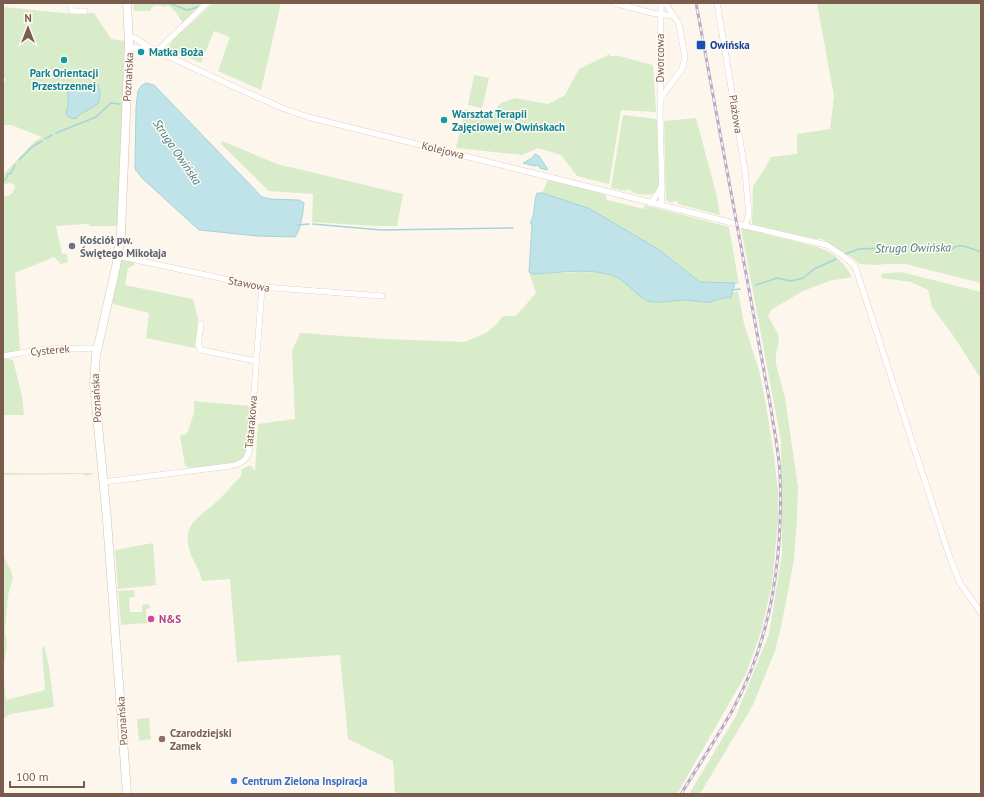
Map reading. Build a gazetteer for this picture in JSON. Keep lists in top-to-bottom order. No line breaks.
{"streets":{"main road":["Poznańska"],"street":["Dworcowa","Plażowa","Kolejowa","Stawowa","Cysterek","Tatarakowa"]},"crossings":[["Dworcowa","Kolejowa"],["Poznańska","Kolejowa"],["Poznańska","Stawowa"],["Poznańska","Cysterek"],["Poznańska","Tatarakowa"],["Plażowa","Kolejowa"],["Stawowa","Tatarakowa"]],"water":["Struga Owińska"],"places":{"transit":["Owińska"],"other":["Matka Boża","Park Orientacji Przestrzennej","Warsztat Terapii Zajęciowej w Owińskach","Kościół pw. Świętego Mikołaja","N&S","Czarodziejski Zamek","Centrum Zielona Inspiracja"]},"scale_bar":"100 m","north":"top"}
